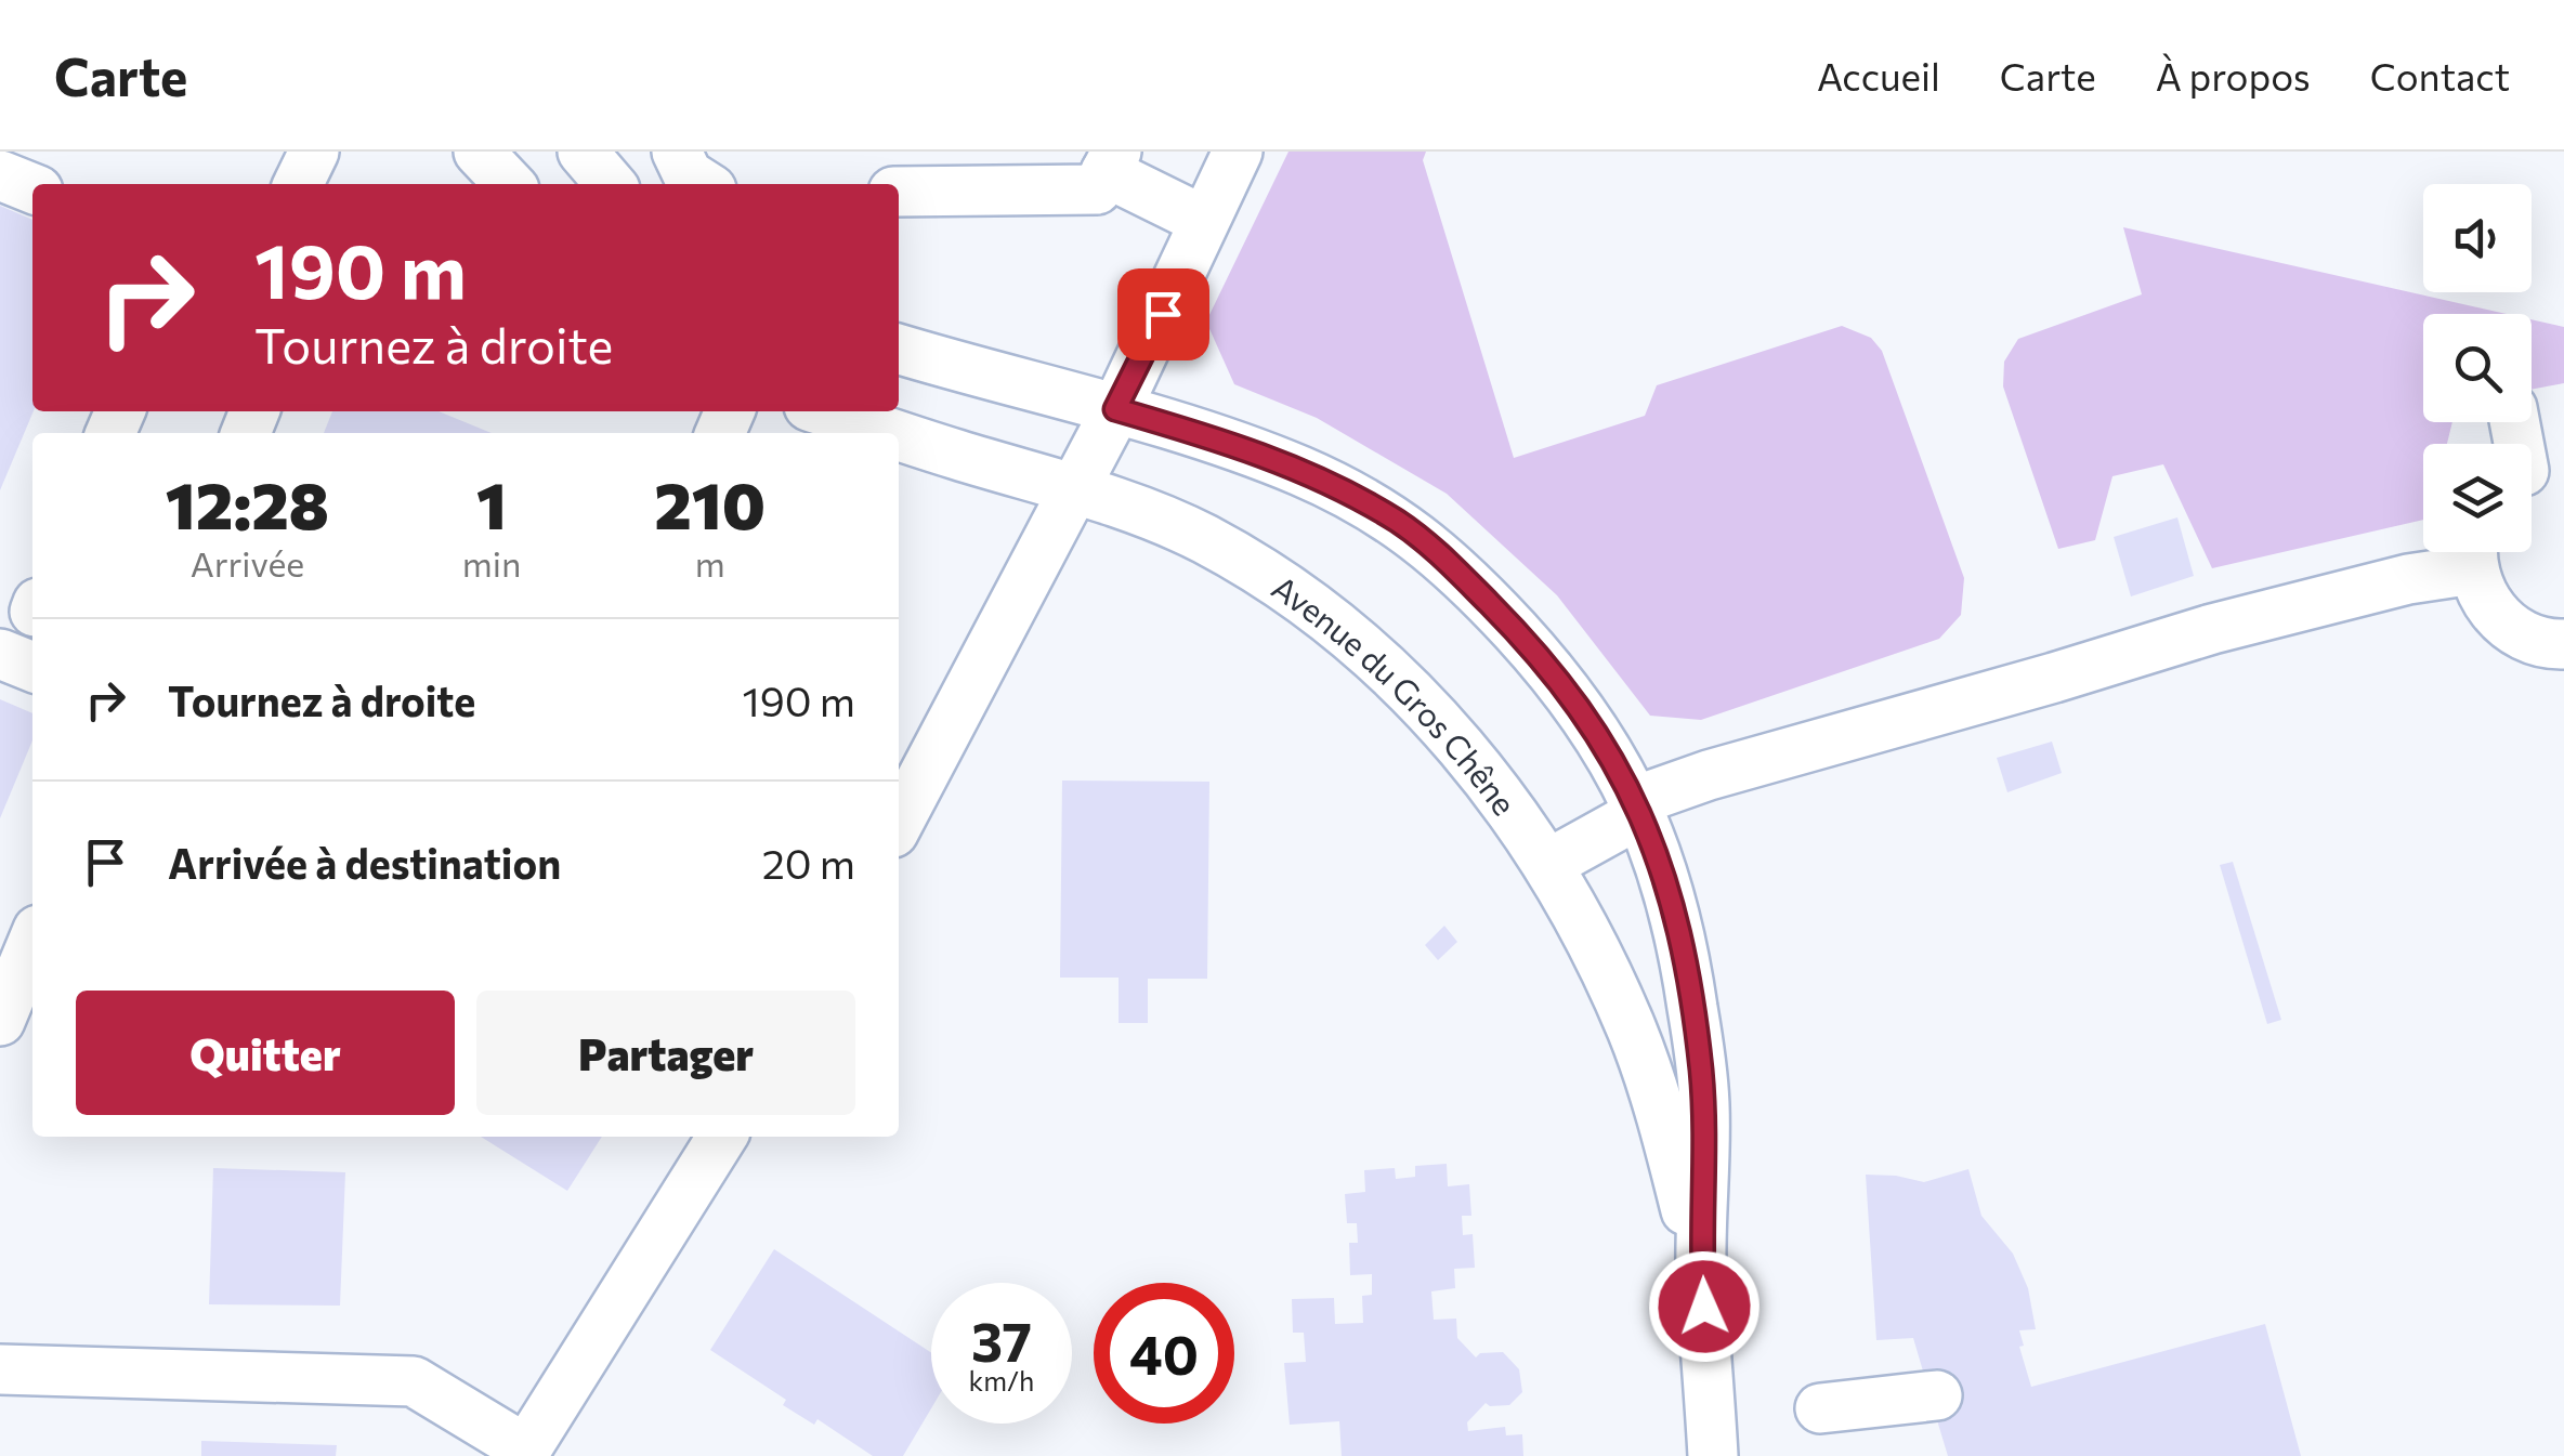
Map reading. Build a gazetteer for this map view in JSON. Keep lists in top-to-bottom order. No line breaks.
{"streets":{"street":["Avenue du Gros Chêne"]},"page":{"header":"Carte","nav":["Accueil","Carte","À propos","Contact"],"turn":["190 m","Tournez à droite"],"eta":["12:28","Arrivée","1","min","210","m"],"list":[{"name":"Tournez à droite","value":"190 m"},{"name":"Arrivée à destination","value":"20 m"}],"buttons":["Quitter","Partager"],"speed":"37 km/h","limit":"40"}}
